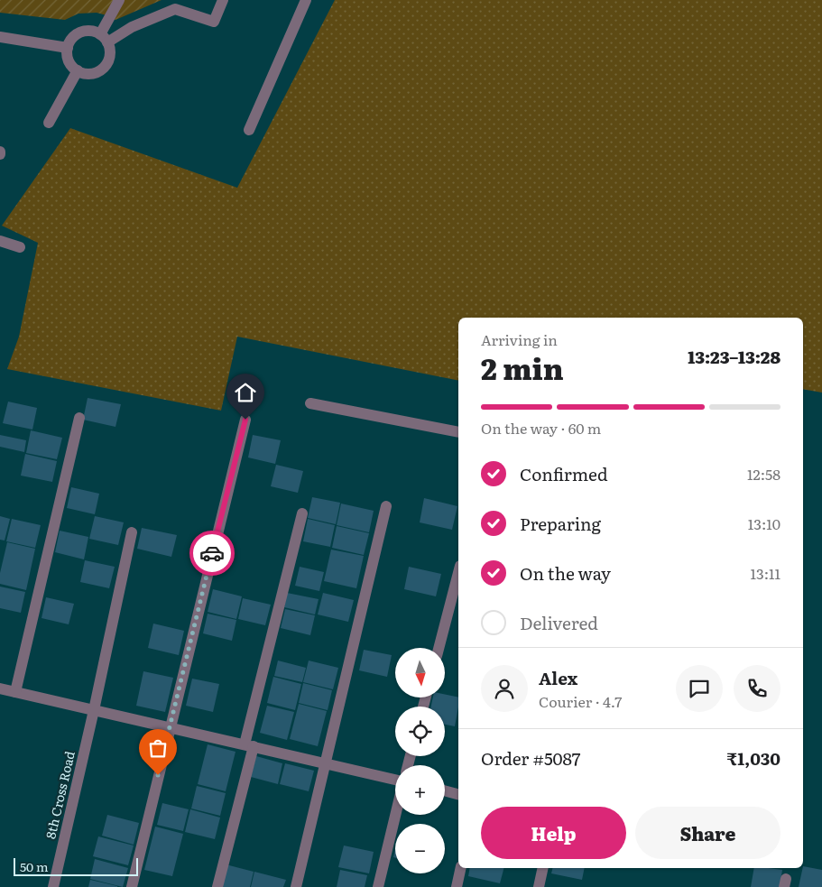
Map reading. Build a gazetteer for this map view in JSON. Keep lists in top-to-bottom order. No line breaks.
{"streets":{"street":["8th Cross Road"]},"scale_bar":"50 m","north":"bottom","page":{"heading":["2 min","Arriving in","13:23–13:28"],"panel":["Alex","Courier · 4.7","Order #5087","₹1,030"],"bar":"On the way · 60 m","list":[["Confirmed","12:58"],["Preparing","13:10"],["On the way","13:11"],"Delivered"],"map_buttons":["+","−"],"buttons":["Help","Share"],"scale":"50 m"}}
